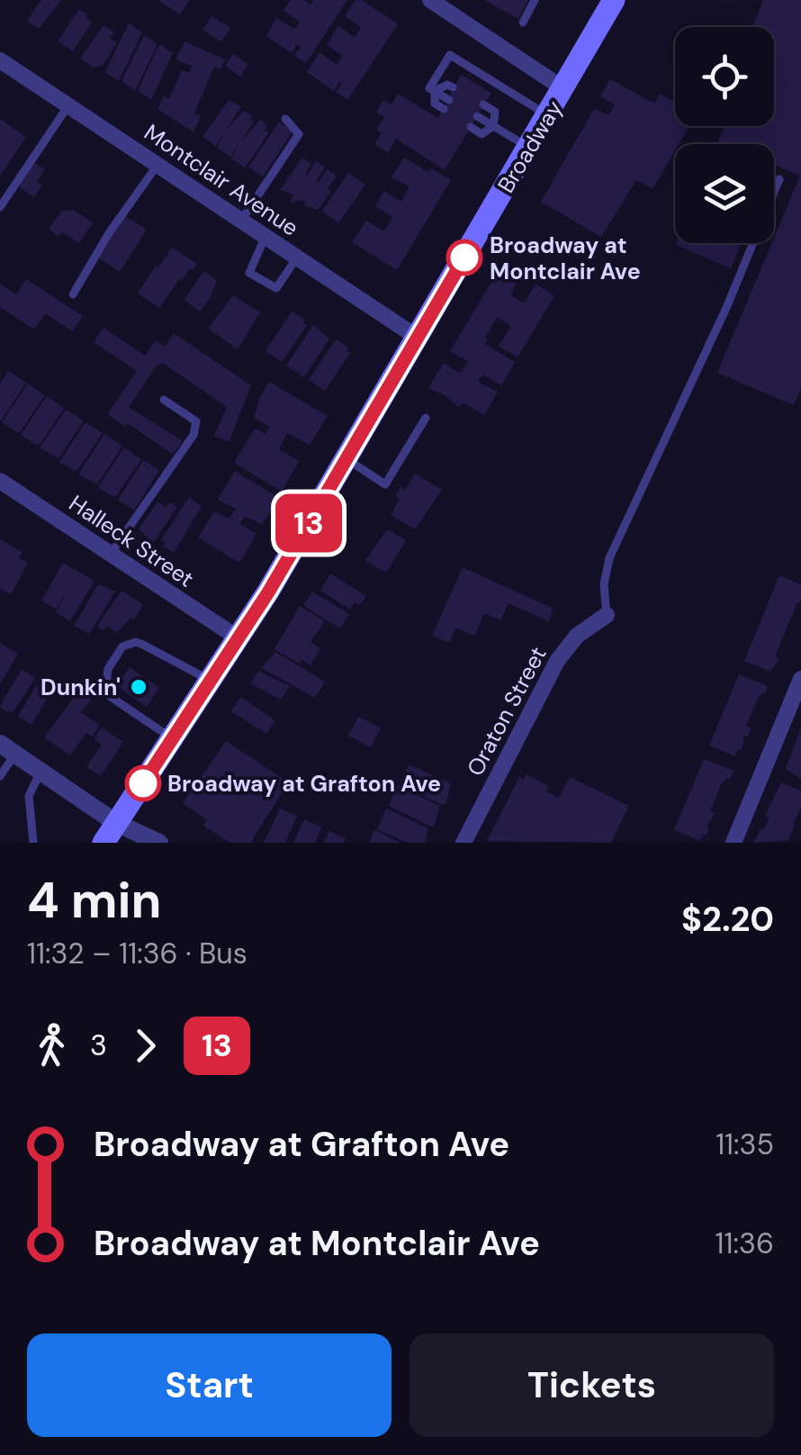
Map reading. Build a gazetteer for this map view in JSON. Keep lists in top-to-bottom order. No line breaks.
{"streets":{"main road":["Broadway"],"street":["Montclair Avenue","Halleck Street","Oraton Street"]},"crossings":[["Broadway","Montclair Avenue"],["Broadway","Halleck Street"]],"places":["Broadway at Montclair Ave","Dunkin'","Broadway at Grafton Ave"],"lines":["bus line 13"],"page":{"on_map":"13","heading":["4 min","11:32 – 11:36 · Bus","$2.20"],"legs":["3","13"],"list":[{"name":"Broadway at Grafton Ave","value":"11:35"},{"name":"Broadway at Montclair Ave","value":"11:36"}],"buttons":["Start","Tickets"]}}
